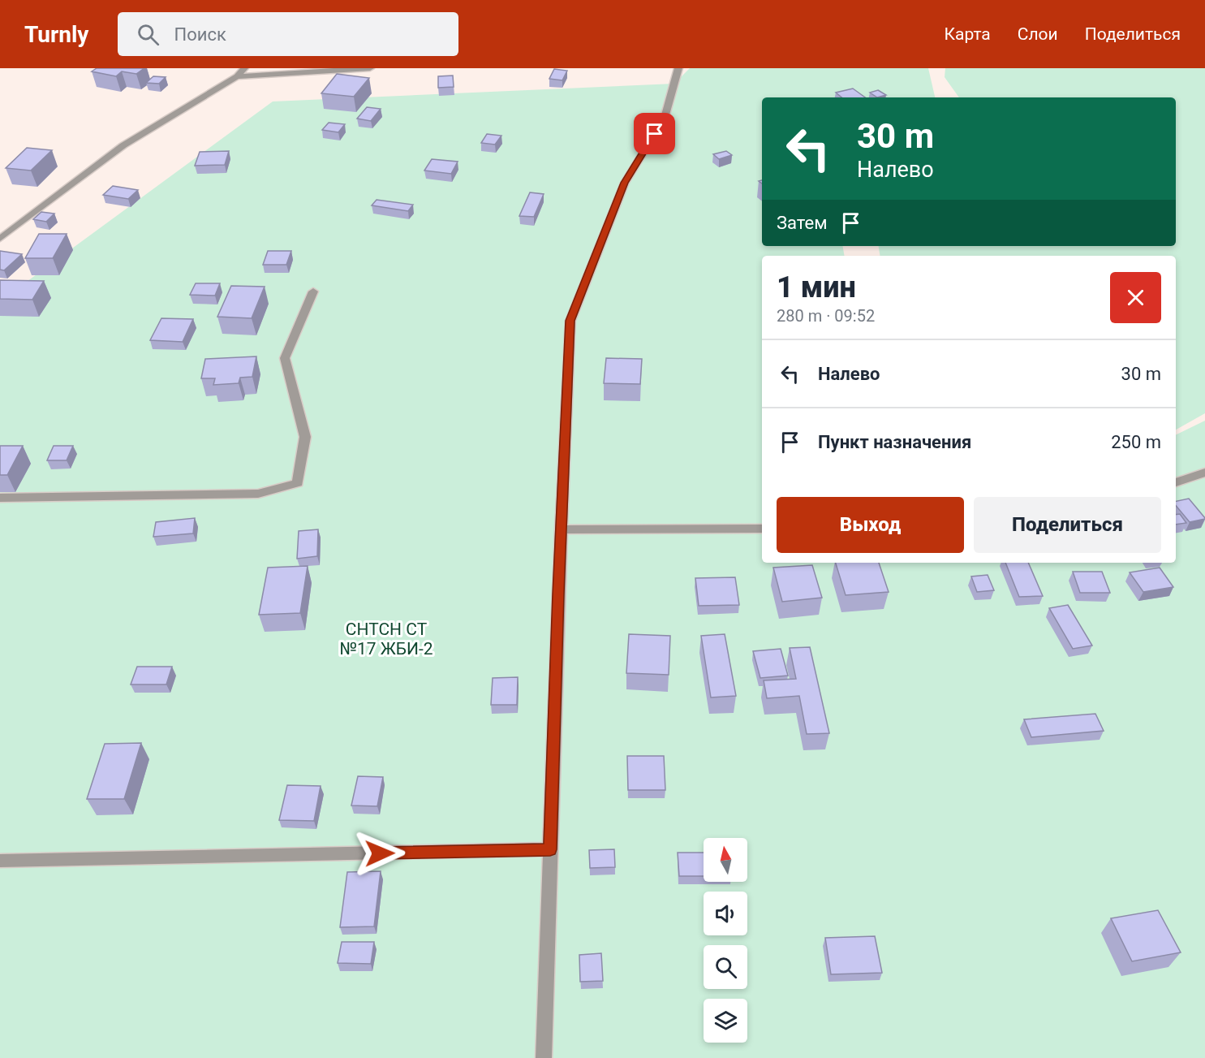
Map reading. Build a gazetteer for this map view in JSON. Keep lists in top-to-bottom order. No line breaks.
{"parks":["СНТСН СТ №17 ЖБИ-2"],"north":"top","page":{"header":"Turnly","search":"Поиск","nav":["Карта","Слои","Поделиться"],"turn":["30 m","Налево"],"then":"Затем","heading":["1 мин","280 m · 09:52"],"list":[{"name":"Налево","value":"30 m"},{"name":"Пункт назначения","value":"250 m"}],"buttons":["Выход","Поделиться"]}}
